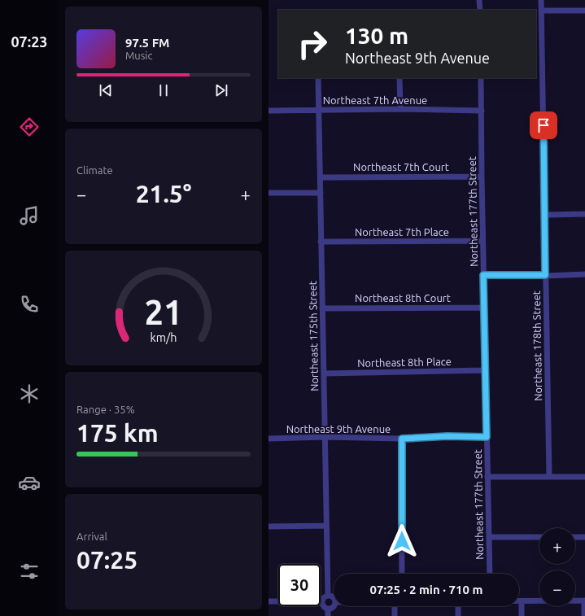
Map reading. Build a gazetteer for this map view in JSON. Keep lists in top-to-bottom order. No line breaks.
{"streets":{"street":["Northeast 7th Avenue","Northeast 7th Court","Northeast 177th Street","Northeast 7th Place","Northeast 8th Court","Northeast 175th Street","Northeast 178th Street","Northeast 8th Place","Northeast 9th Avenue"]},"crossings":[["Northeast 7th Avenue","Northeast 177th Street"],["Northeast 7th Avenue","Northeast 175th Street"],["Northeast 7th Court","Northeast 177th Street"],["Northeast 7th Court","Northeast 175th Street"],["Northeast 177th Street","Northeast 7th Place"],["Northeast 177th Street","Northeast 8th Court"],["Northeast 177th Street","Northeast 8th Place"],["Northeast 177th Street","Northeast 9th Avenue"],["Northeast 7th Place","Northeast 175th Street"],["Northeast 8th Court","Northeast 175th Street"],["Northeast 175th Street","Northeast 8th Place"],["Northeast 175th Street","Northeast 9th Avenue"]],"page":{"tabs":"07:23","turn":["130 m","Northeast 9th Avenue"],"song":["97.5 FM","Music"],"tile":["Climate",["Range · 35%","175 km"],["Arrival","07:25"]],"heat":["−","21.5°","+"],"map_buttons":["+","−"],"limit":"30","trip":"07:25 · 2 min · 710 m","gauge":["21","km/h"]}}
